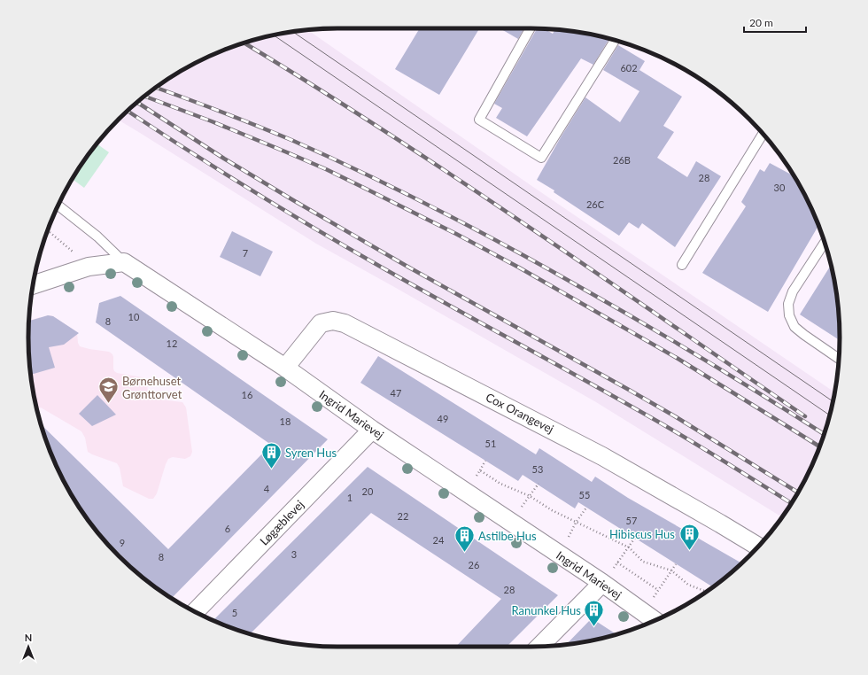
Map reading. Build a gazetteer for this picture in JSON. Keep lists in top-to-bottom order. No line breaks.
{"streets":{"street":["Cox Orangevej","Ingrid Marievej","Løgæblevej"]},"crossings":[["Cox Orangevej","Ingrid Marievej"],["Ingrid Marievej","Løgæblevej"]],"places":{"school or university":["Børnehuset Grønttorvet"],"building":["Syren Hus","Hibiscus Hus","Astilbe Hus","Ranunkel Hus"]},"house_numbers":["602","26B","28","30","26C","7","10","8","12","47","16","49","18","51","53","4","20","55","1","22","57","6","24","9","3","8","26","28","5"],"scale_bar":"20 m","north":"top"}
